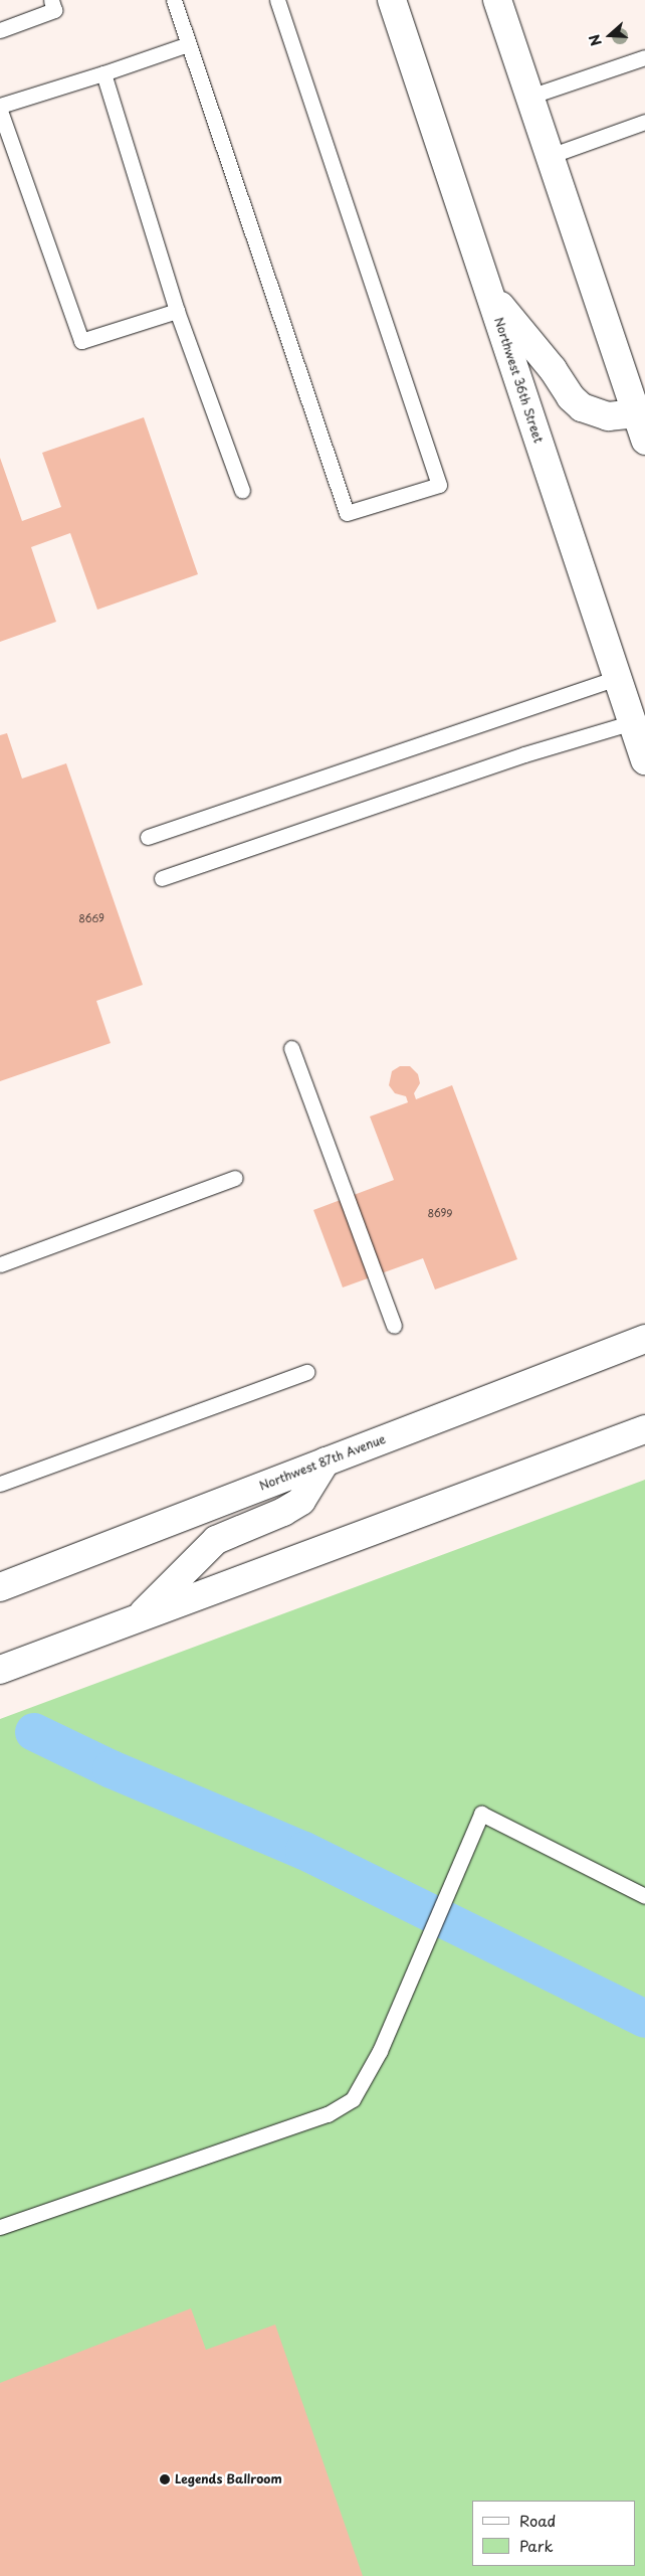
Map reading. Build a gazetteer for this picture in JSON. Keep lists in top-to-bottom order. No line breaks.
{"streets":{"main road":["Northwest 36th Street","Northwest 87th Avenue"]},"places":["Legends Ballroom"],"house_numbers":["8669","8699"],"legend":["Road","Park"],"north":"left"}
